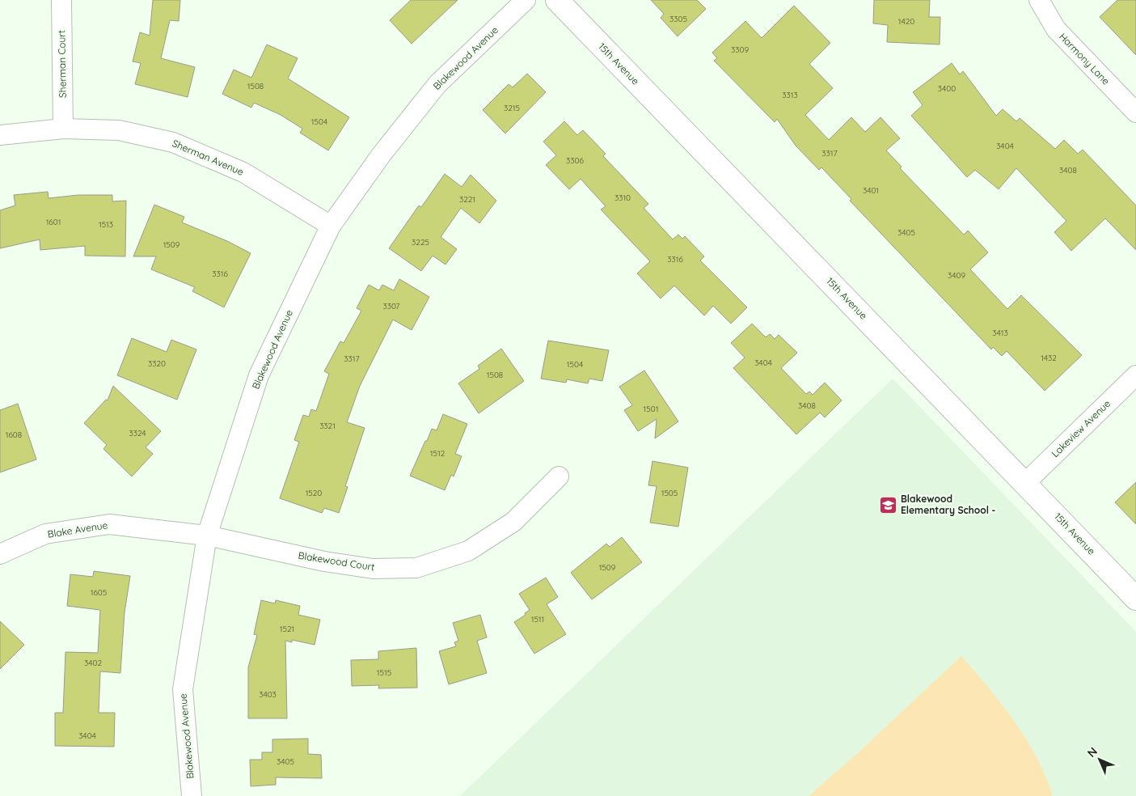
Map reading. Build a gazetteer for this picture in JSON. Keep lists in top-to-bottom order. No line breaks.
{"streets":{"street":["Blakewood Avenue","Harmony Lane","Sherman Court","15th Avenue","Sherman Avenue","Lakeview Avenue","Blake Avenue","Blakewood Court"]},"crossings":[["Blakewood Avenue","Sherman Avenue"],["Blakewood Avenue","Blake Avenue"],["Blakewood Avenue","Blakewood Court"],["Sherman Court","Sherman Avenue"],["15th Avenue","Lakeview Avenue"],["Blake Avenue","Blakewood Court"]],"places":{"school or university":["Blakewood Elementary School -"]},"house_numbers":["3305","1420","3309","1508","3400","3313","3215","1504","3404","3317","3306","3408","3401","3310","3221","1601","1513","3405","3225","1509","3316","3316","3409","3307","3413","1432","3317","3404","3320","1504","1508","3408","1501","3321","3324","1608","1512","1520","1505","1509","1605","1511","1521","3402","1515","3403","3404","3405"],"north":"top left"}
